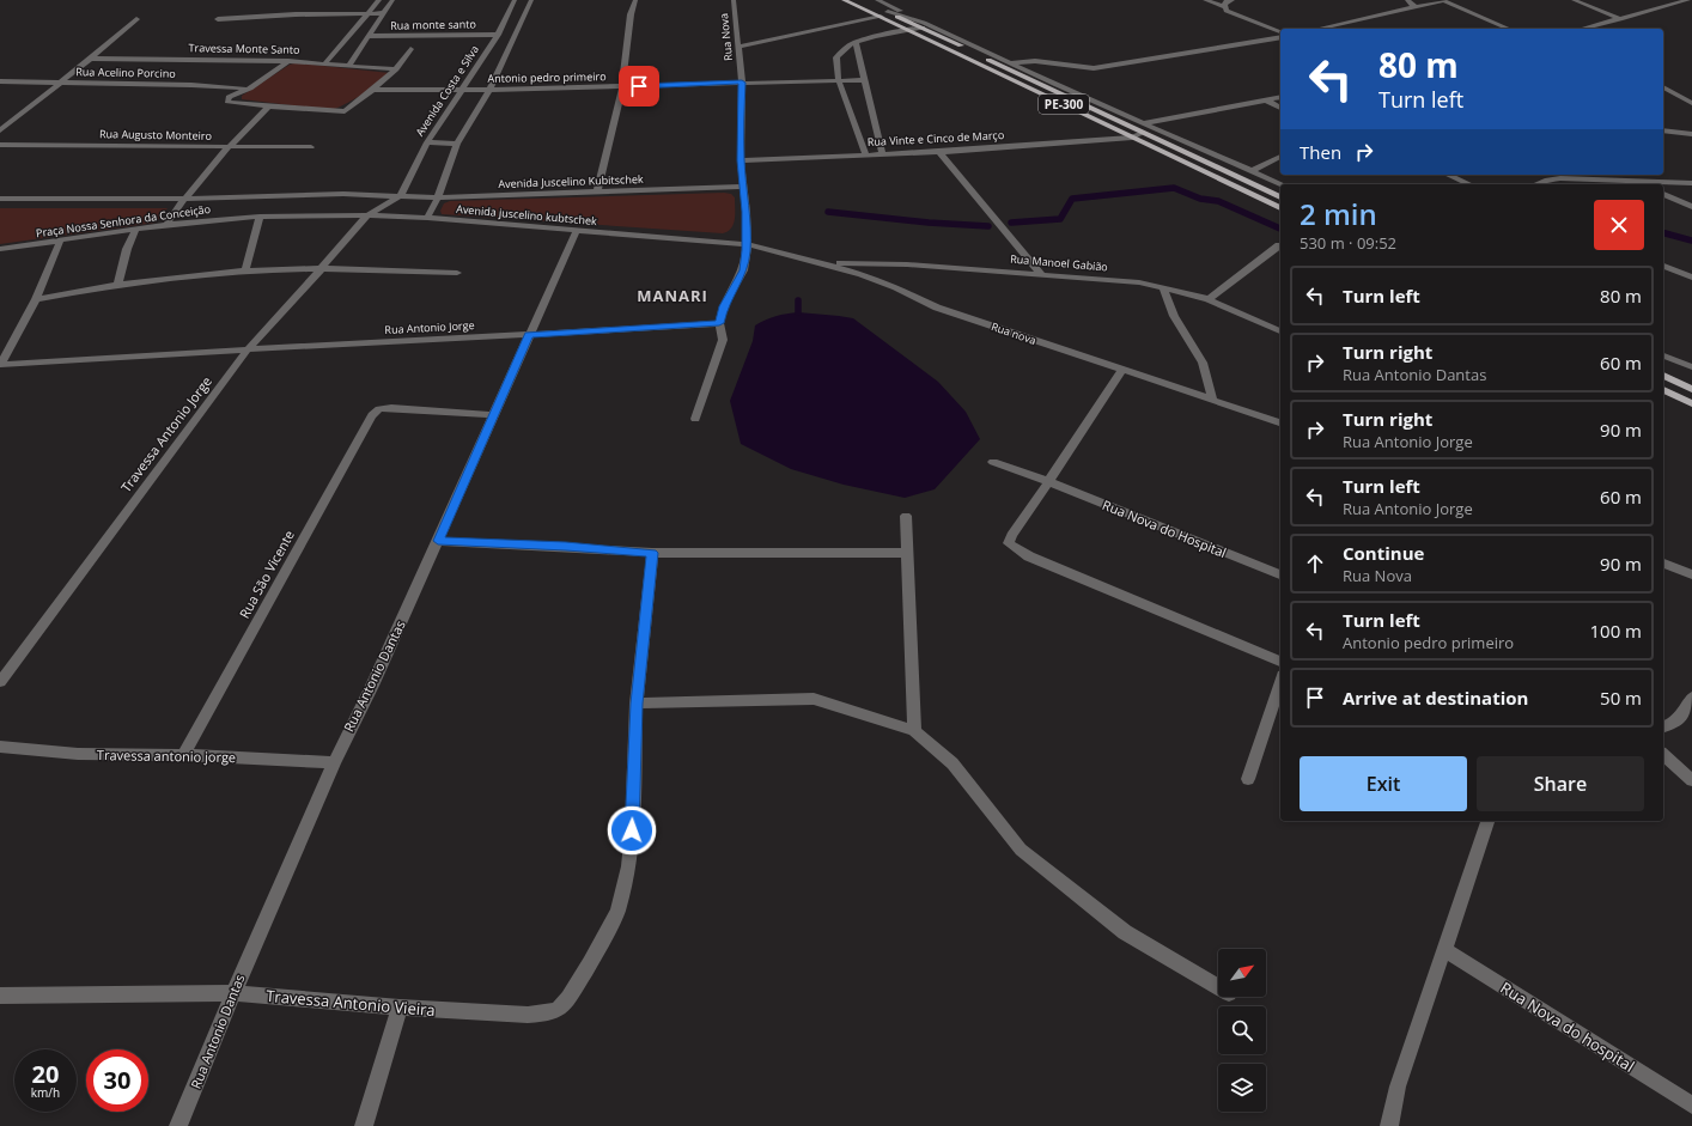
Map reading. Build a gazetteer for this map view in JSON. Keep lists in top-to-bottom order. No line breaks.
{"streets":{"main road":["PE-300"],"street":["Rua monte santo","Rua Nova","Travessa Monte Santo","Rua Acelino Porcino","Antonio pedro primeiro","Avenida Costa e Silva","Rua Augusto Monteiro","Rua Vinte e Cinco de Março","Avenida Juscelino Kubitschek","Avenida juscelino kubtschek","Praça Nossa Senhora da Conceição","Rua Manoel Gabião","Rua Antonio Jorge","Rua nova","Travessa Antonio Jorge","Rua Nova do Hospital","Rua São Vicente","Rua Antonio Dantas","Travessa antonio jorge","Travessa Antonio Vieira","Rua Nova do hospital"]},"crossings":[["Rua monte santo","Travessa Monte Santo"],["Rua monte santo","Avenida Costa e Silva"],["Rua Nova","Antonio pedro primeiro"],["Rua Nova","Rua Vinte e Cinco de Março"],["Rua Nova","Avenida Juscelino Kubitschek"],["Antonio pedro primeiro","Avenida Costa e Silva"],["Avenida Costa e Silva","Avenida Juscelino Kubitschek"],["Avenida Costa e Silva","Travessa Antonio Jorge"],["PE-300","Rua Vinte e Cinco de Março"],["Rua Vinte e Cinco de Março","Rua Manoel Gabião"],["Avenida Juscelino Kubitschek","Travessa Antonio Jorge"],["Avenida juscelino kubtschek","Praça Nossa Senhora da Conceição"],["Avenida juscelino kubtschek","Rua nova"],["Avenida juscelino kubtschek","Travessa Antonio Jorge"],["Avenida juscelino kubtschek","Rua Antonio Dantas"],["Rua Manoel Gabião","Rua nova"],["Rua Antonio Jorge","Travessa Antonio Jorge"],["Rua Antonio Jorge","Rua Antonio Dantas"],["Rua São Vicente","Rua Antonio Dantas"],["Rua São Vicente","Travessa antonio jorge"],["Rua Antonio Dantas","Travessa antonio jorge"],["Rua Antonio Dantas","Travessa Antonio Vieira"]],"districts":["MANARI"],"north":"top right","page":{"turn":["80 m","Turn left"],"then":"Then","heading":["2 min","530 m · 09:52"],"list":[{"name":"Turn left","value":"80 m"},{"name":"Turn right","note":"Rua Antonio Dantas","value":"60 m"},{"name":"Turn right","note":"Rua Antonio Jorge","value":"90 m"},{"name":"Turn left","note":"Rua Antonio Jorge","value":"60 m"},{"name":"Continue","note":"Rua Nova","value":"90 m"},{"name":"Turn left","note":"Antonio pedro primeiro","value":"100 m"},{"name":"Arrive at destination","value":"50 m"}],"buttons":["Exit","Share"],"speed":"20 km/h","limit":"30"}}
